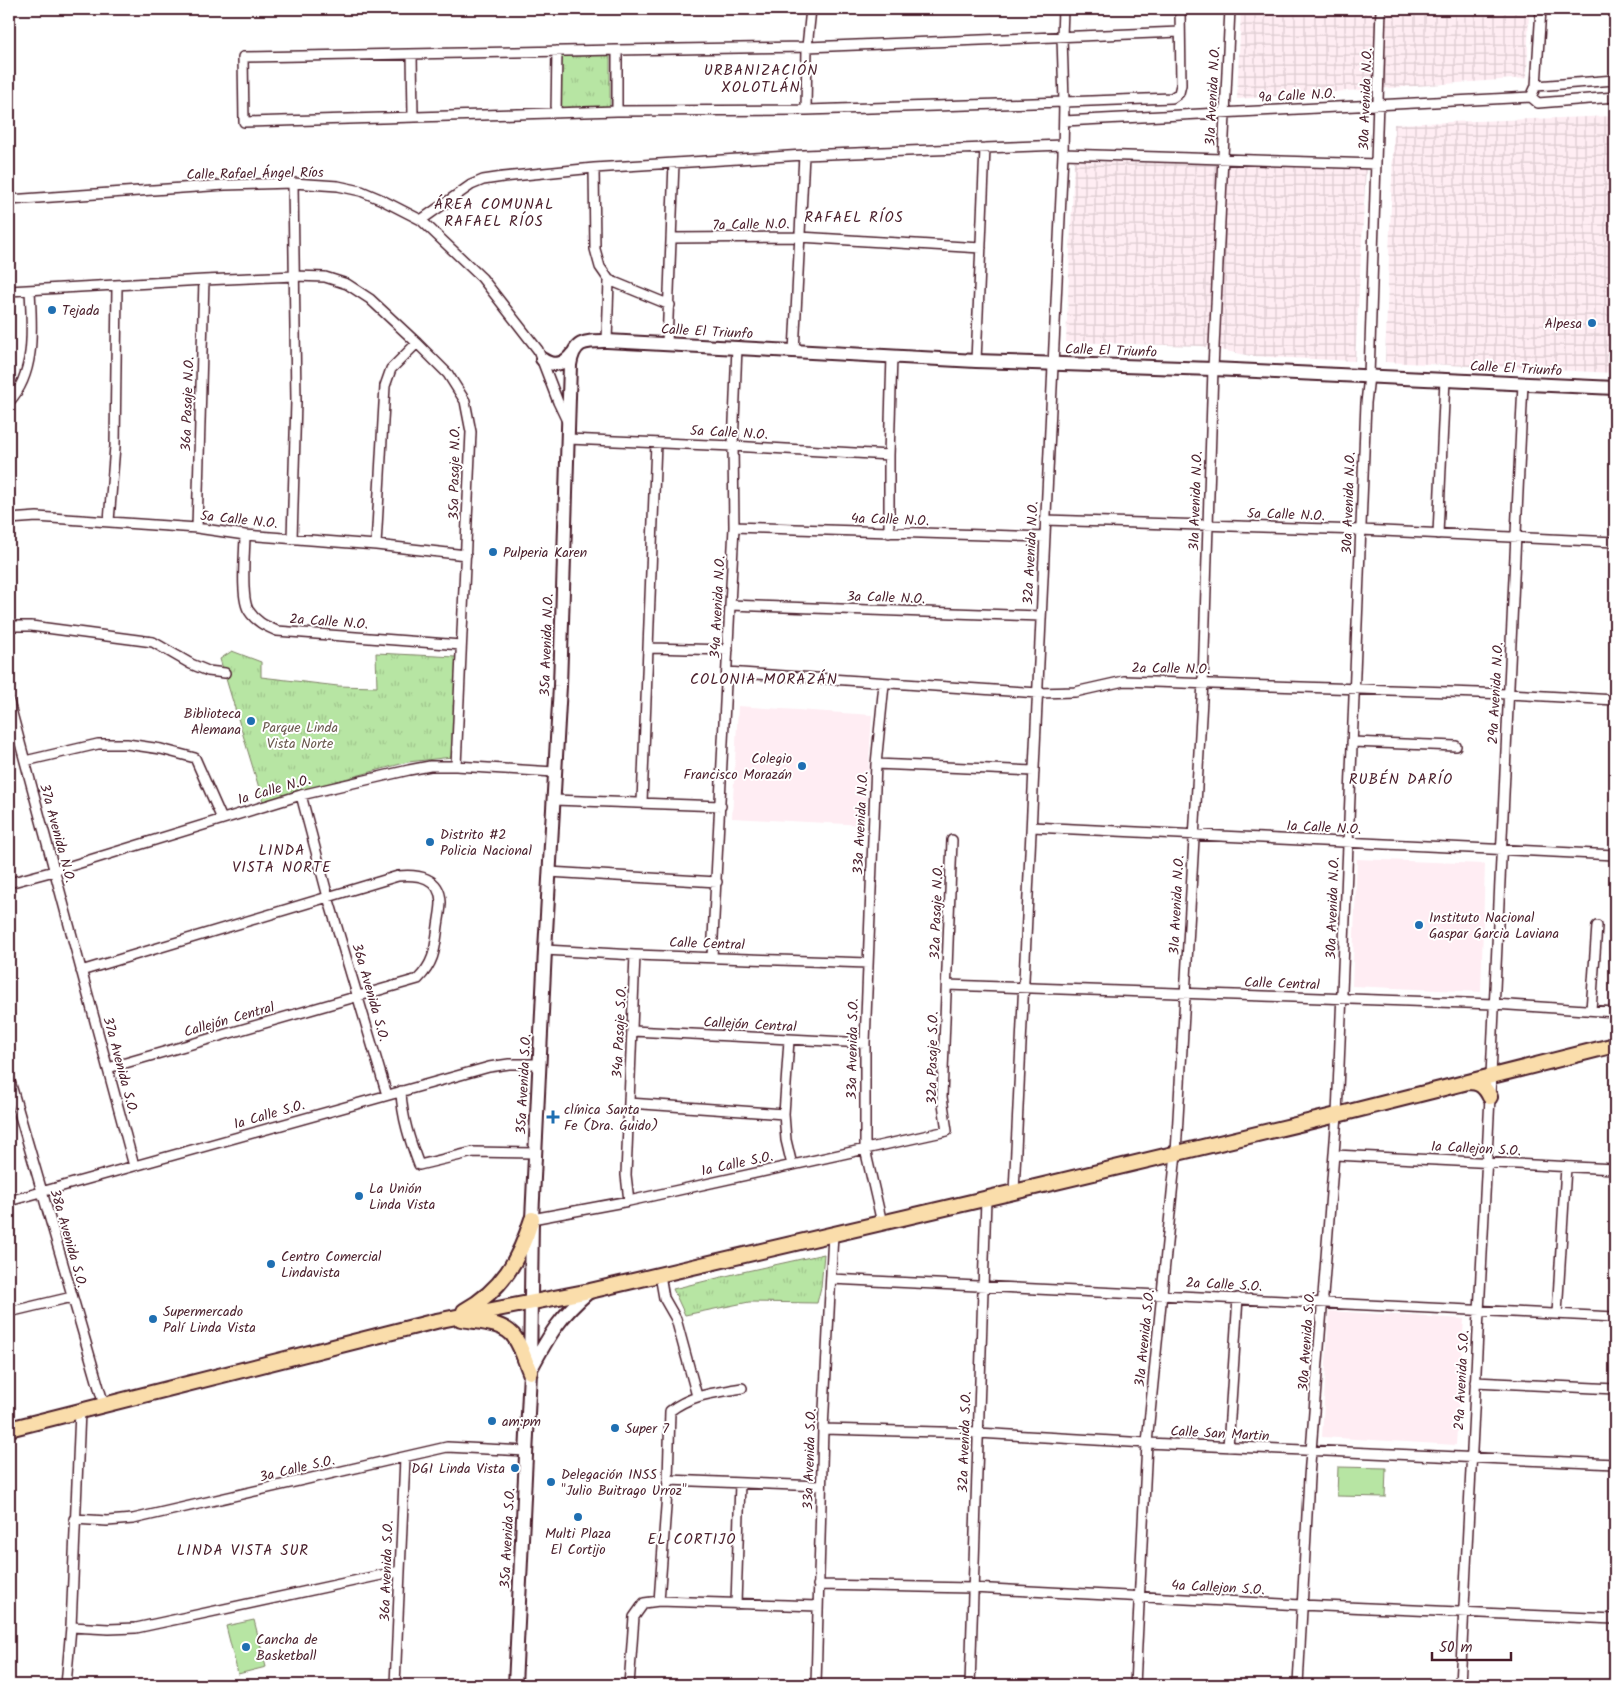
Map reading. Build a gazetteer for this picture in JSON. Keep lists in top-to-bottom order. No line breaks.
{"streets":{"main road":["Calle El Triunfo","35a Avenida N.O.","35a Avenida S.O."],"street":["9a Calle N.O.","31a Avenida N.O.","30a Avenida N.O.","Calle Rafael Ángel Ríos","7a Calle N.O.","36a Pasaje N.O.","5a Calle N.O.","35a Pasaje N.O.","4a Calle N.O.","32a Avenida N.O.","3a Calle N.O.","34a Avenida N.O.","2a Calle N.O.","29a Avenida N.O.","1a Calle N.O.","33a Avenida N.O.","37a Avenida N.O.","32a Pasaje N.O.","Calle Central","36a Avenida S.O.","Callejón Central","34a Pasaje S.O.","33a Avenida S.O.","32a Pasaje S.O.","37a Avenida S.O.","1a Calle S.O.","1a Callejon S.O.","38a Avenida S.O.","2a Calle S.O.","31a Avenida S.O.","30a Avenida S.O.","29a Avenida S.O.","Calle San Martin","32a Avenida S.O.","3a Calle S.O.","4a Callejon S.O."]},"crossings":[["9a Calle N.O.","31a Avenida N.O."],["9a Calle N.O.","30a Avenida N.O."],["9a Calle N.O.","32a Avenida N.O."],["31a Avenida N.O.","Calle El Triunfo"],["31a Avenida N.O.","5a Calle N.O."],["31a Avenida N.O.","2a Calle N.O."],["31a Avenida N.O.","1a Calle N.O."],["31a Avenida N.O.","Calle Central"],["31a Avenida N.O.","31a Avenida S.O."],["30a Avenida N.O.","Calle El Triunfo"],["30a Avenida N.O.","5a Calle N.O."],["30a Avenida N.O.","2a Calle N.O."],["30a Avenida N.O.","1a Calle N.O."],["30a Avenida N.O.","Calle Central"],["30a Avenida N.O.","30a Avenida S.O."],["Calle Rafael Ángel Ríos","Calle El Triunfo"],["Calle Rafael Ángel Ríos","35a Avenida N.O."],["Calle El Triunfo","32a Avenida N.O."],["Calle El Triunfo","34a Avenida N.O."],["Calle El Triunfo","35a Avenida N.O."],["Calle El Triunfo","29a Avenida N.O."],["36a Pasaje N.O.","5a Calle N.O."],["36a Pasaje N.O.","35a Pasaje N.O."],["5a Calle N.O.","35a Pasaje N.O."],["5a Calle N.O.","32a Avenida N.O."],["5a Calle N.O.","34a Avenida N.O."],["5a Calle N.O.","2a Calle N.O."],["5a Calle N.O.","35a Avenida N.O."],["5a Calle N.O.","29a Avenida N.O."],["35a Pasaje N.O.","2a Calle N.O."],["35a Pasaje N.O.","1a Calle N.O."],["4a Calle N.O.","32a Avenida N.O."],["4a Calle N.O.","34a Avenida N.O."],["32a Avenida N.O.","3a Calle N.O."],["32a Avenida N.O.","2a Calle N.O."],["32a Avenida N.O.","1a Calle N.O."],["32a Avenida N.O.","Calle Central"],["3a Calle N.O.","34a Avenida N.O."],["34a Avenida N.O.","2a Calle N.O."],["34a Avenida N.O.","Calle Central"],["2a Calle N.O.","29a Avenida N.O."],["2a Calle N.O.","33a Avenida N.O."],["35a Avenida N.O.","1a Calle N.O."],["35a Avenida N.O.","Calle Central"],["35a Avenida N.O.","35a Avenida S.O."],["29a Avenida N.O.","1a Calle N.O."],["29a Avenida N.O.","Calle Central"],["29a Avenida N.O.","29a Avenida S.O."],["1a Calle N.O.","37a Avenida N.O."],["1a Calle N.O.","36a Avenida S.O."],["33a Avenida N.O.","Calle Central"],["33a Avenida N.O.","33a Avenida S.O."],["37a Avenida N.O.","37a Avenida S.O."],["32a Pasaje N.O.","Calle Central"],["32a Pasaje N.O.","32a Pasaje S.O."],["Calle Central","34a Pasaje S.O."],["Calle Central","33a Avenida S.O."],["Calle Central","32a Pasaje S.O."],["Calle Central","35a Avenida S.O."],["Calle Central","31a Avenida S.O."],["Calle Central","30a Avenida S.O."],["36a Avenida S.O.","Callejón Central"],["36a Avenida S.O.","1a Calle S.O."],["36a Avenida S.O.","3a Calle S.O."],["Callejón Central","34a Pasaje S.O."],["Callejón Central","33a Avenida S.O."],["Callejón Central","37a Avenida S.O."],["34a Pasaje S.O.","1a Calle S.O."],["33a Avenida S.O.","1a Calle S.O."],["33a Avenida S.O.","2a Calle S.O."],["33a Avenida S.O.","Calle San Martin"],["33a Avenida S.O.","4a Callejon S.O."],["32a Pasaje S.O.","1a Calle S.O."],["37a Avenida S.O.","1a Calle S.O."],["35a Avenida S.O.","1a Calle S.O."],["35a Avenida S.O.","3a Calle S.O."],["1a Calle S.O.","38a Avenida S.O."],["1a Callejon S.O.","30a Avenida S.O."],["1a Callejon S.O.","29a Avenida S.O."],["2a Calle S.O.","31a Avenida S.O."],["2a Calle S.O.","30a Avenida S.O."],["2a Calle S.O.","29a Avenida S.O."],["2a Calle S.O.","32a Avenida S.O."],["31a Avenida S.O.","Calle San Martin"],["31a Avenida S.O.","4a Callejon S.O."],["30a Avenida S.O.","Calle San Martin"],["30a Avenida S.O.","4a Callejon S.O."],["29a Avenida S.O.","Calle San Martin"],["29a Avenida S.O.","4a Callejon S.O."],["Calle San Martin","32a Avenida S.O."],["32a Avenida S.O.","4a Callejon S.O."]],"districts":["URBANIZACIÓN XOLOTLÁN","ÁREA COMUNAL RAFAEL RÍOS","RAFAEL RÍOS","COLONIA MORAZÁN","RUBÉN DARÍO","LINDA VISTA NORTE","EL CORTIJO","LINDA VISTA SUR"],"parks":["Parque Linda Vista Norte"],"places":{"other":["Tejada","Alpesa","Pulperia Karen","Biblioteca Alemana","Colegio Francisco Morazán","Distrito #2 Policia Nacional","Instituto Nacional Gaspar Garcia Laviana","La Unión Linda Vista","Centro Comercial Lindavista","Supermercado Palí Linda Vista","am:pm","Super 7","DGI Linda Vista","Delegación INSS \"Julio Buitrago Urroz\"","Multi Plaza El Cortijo","Cancha de Basketball"],"health":["clínica Santa Fe (Dra. Guido)"]},"scale_bar":"50 m"}
